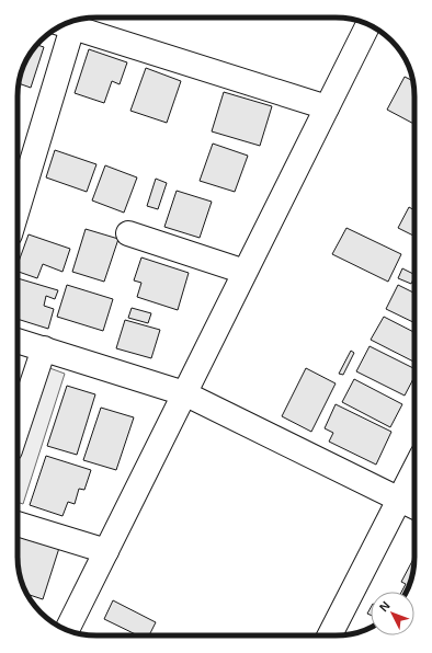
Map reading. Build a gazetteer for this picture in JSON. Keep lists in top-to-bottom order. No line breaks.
{"north":"top left"}
